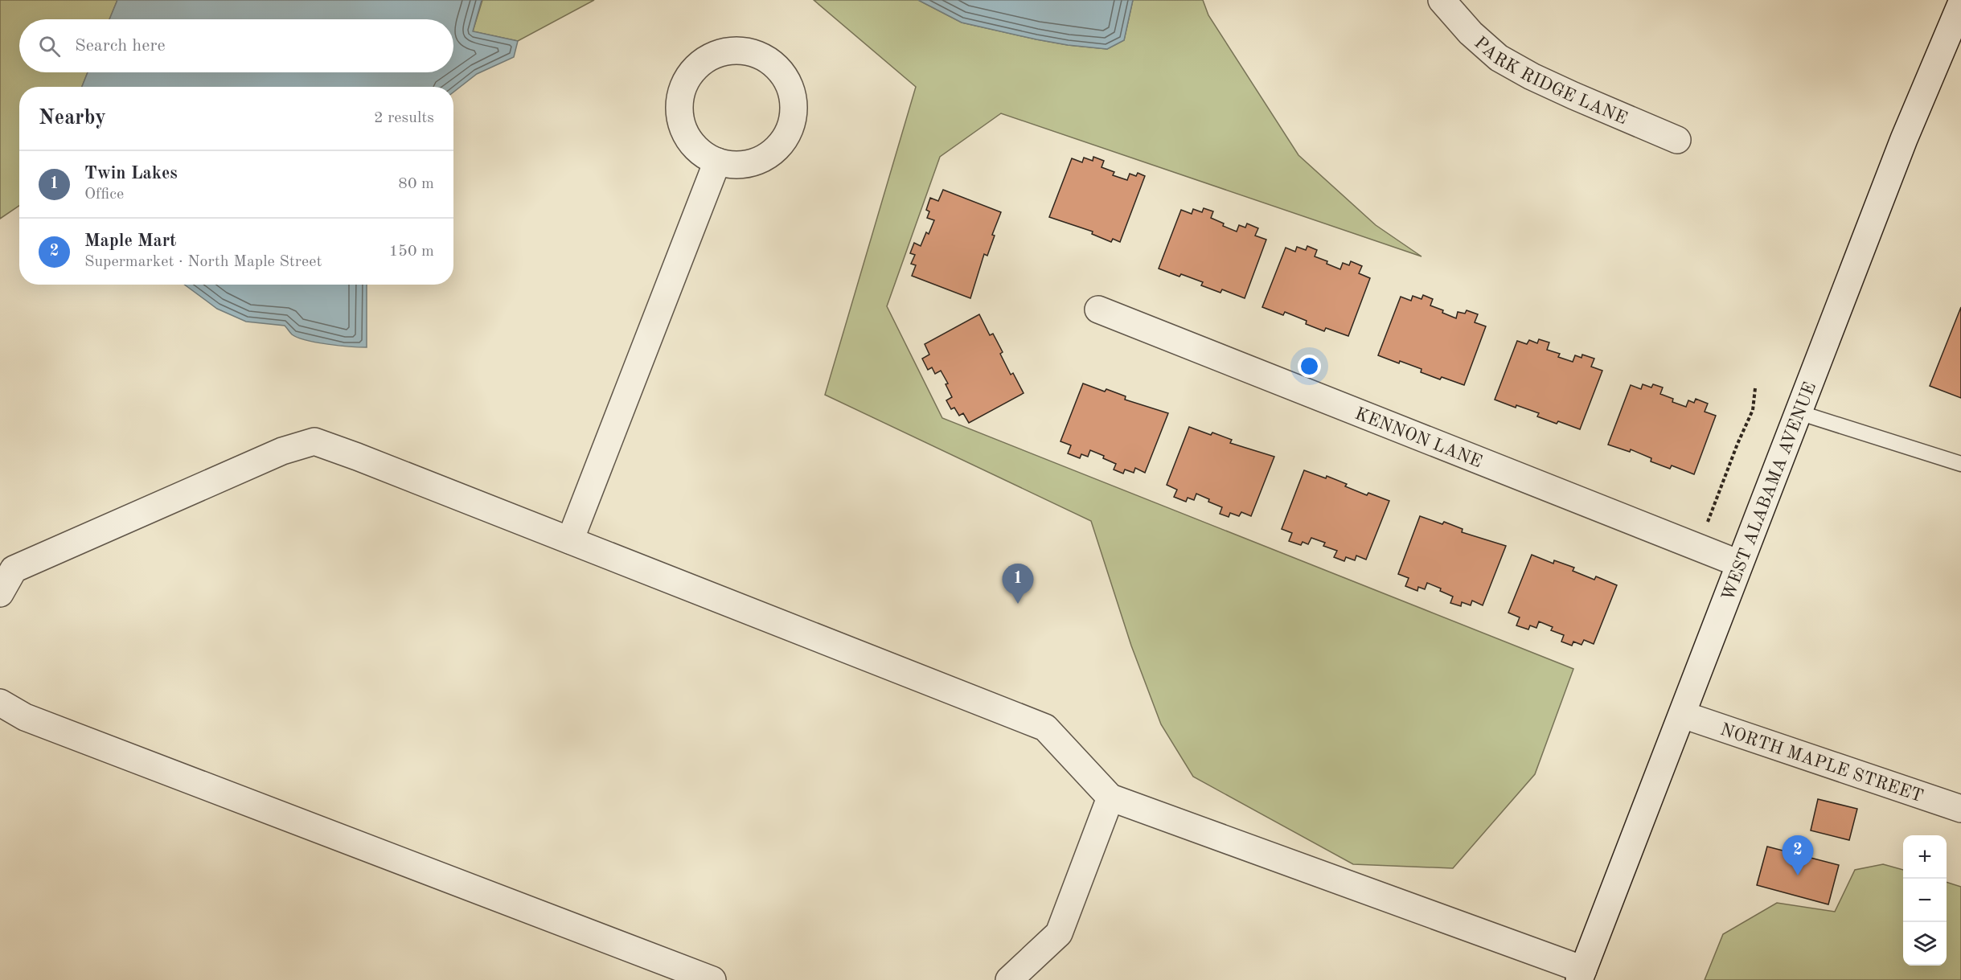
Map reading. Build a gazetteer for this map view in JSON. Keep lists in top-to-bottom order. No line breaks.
{"streets":{"street":["PARK RIDGE LANE","KENNON LANE","WEST ALABAMA AVENUE","NORTH MAPLE STREET"]},"crossings":[["KENNON LANE","WEST ALABAMA AVENUE"],["WEST ALABAMA AVENUE","NORTH MAPLE STREET"]],"page":{"search":"Search here","heading":["Nearby","2 results"],"list":[{"mark":"1","name":"Twin Lakes","note":"Office","value":"80 m"},{"mark":"2","name":"Maple Mart","note":"Supermarket · North Maple Street","value":"150 m"}],"pins":["1","2"],"map_buttons":["+","−"]}}
